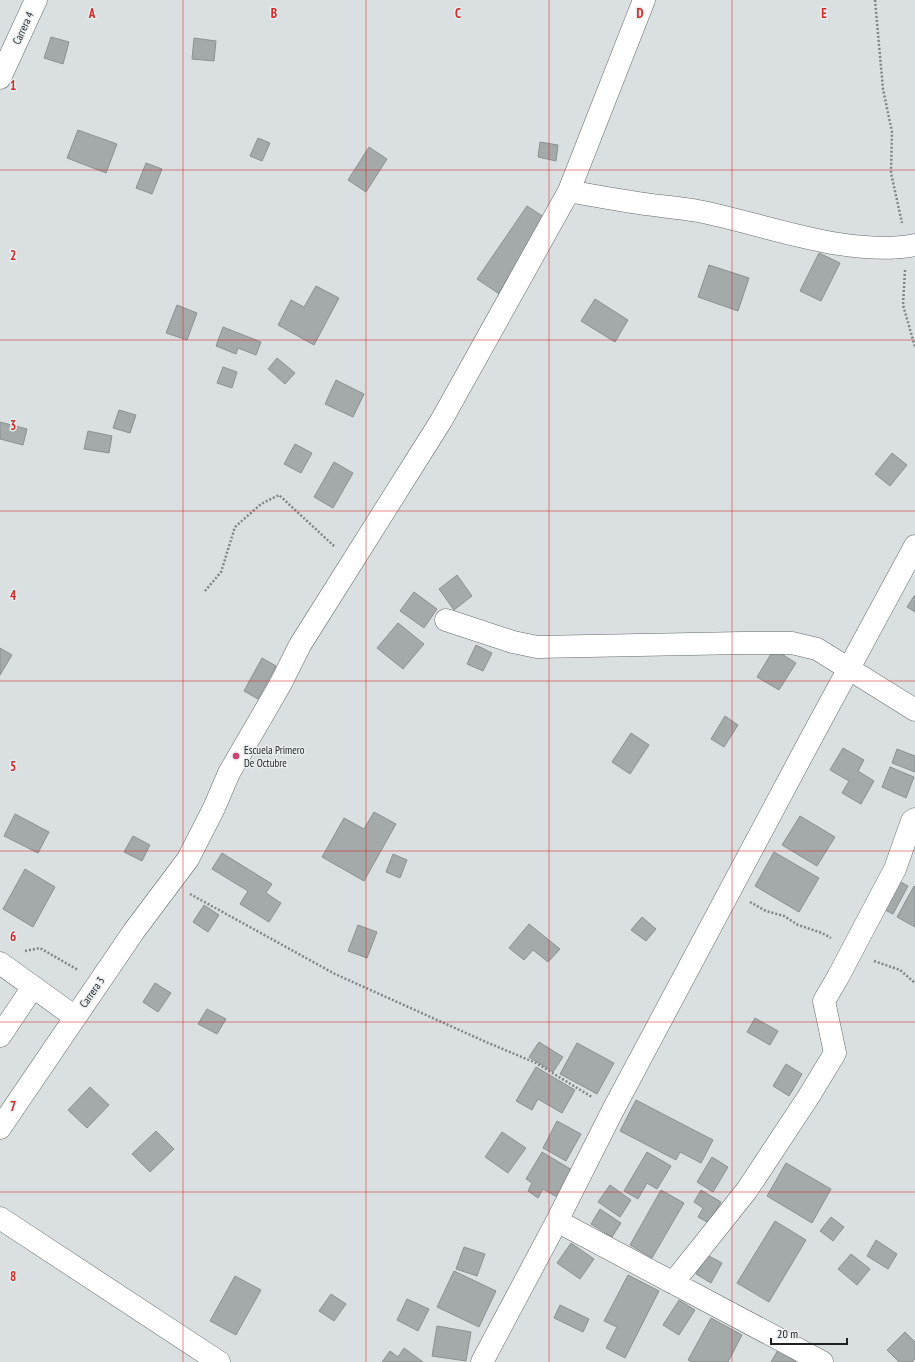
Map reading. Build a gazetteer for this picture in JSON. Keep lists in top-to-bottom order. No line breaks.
{"streets":{"street":["Carrera 4","Carrera 3"]},"places":["Escuela Primero De Octubre"],"scale_bar":"20 m","grid":{"columns":["A","B","C","D","E"],"rows":["1","2","3","4","5","6","7","8"]}}
